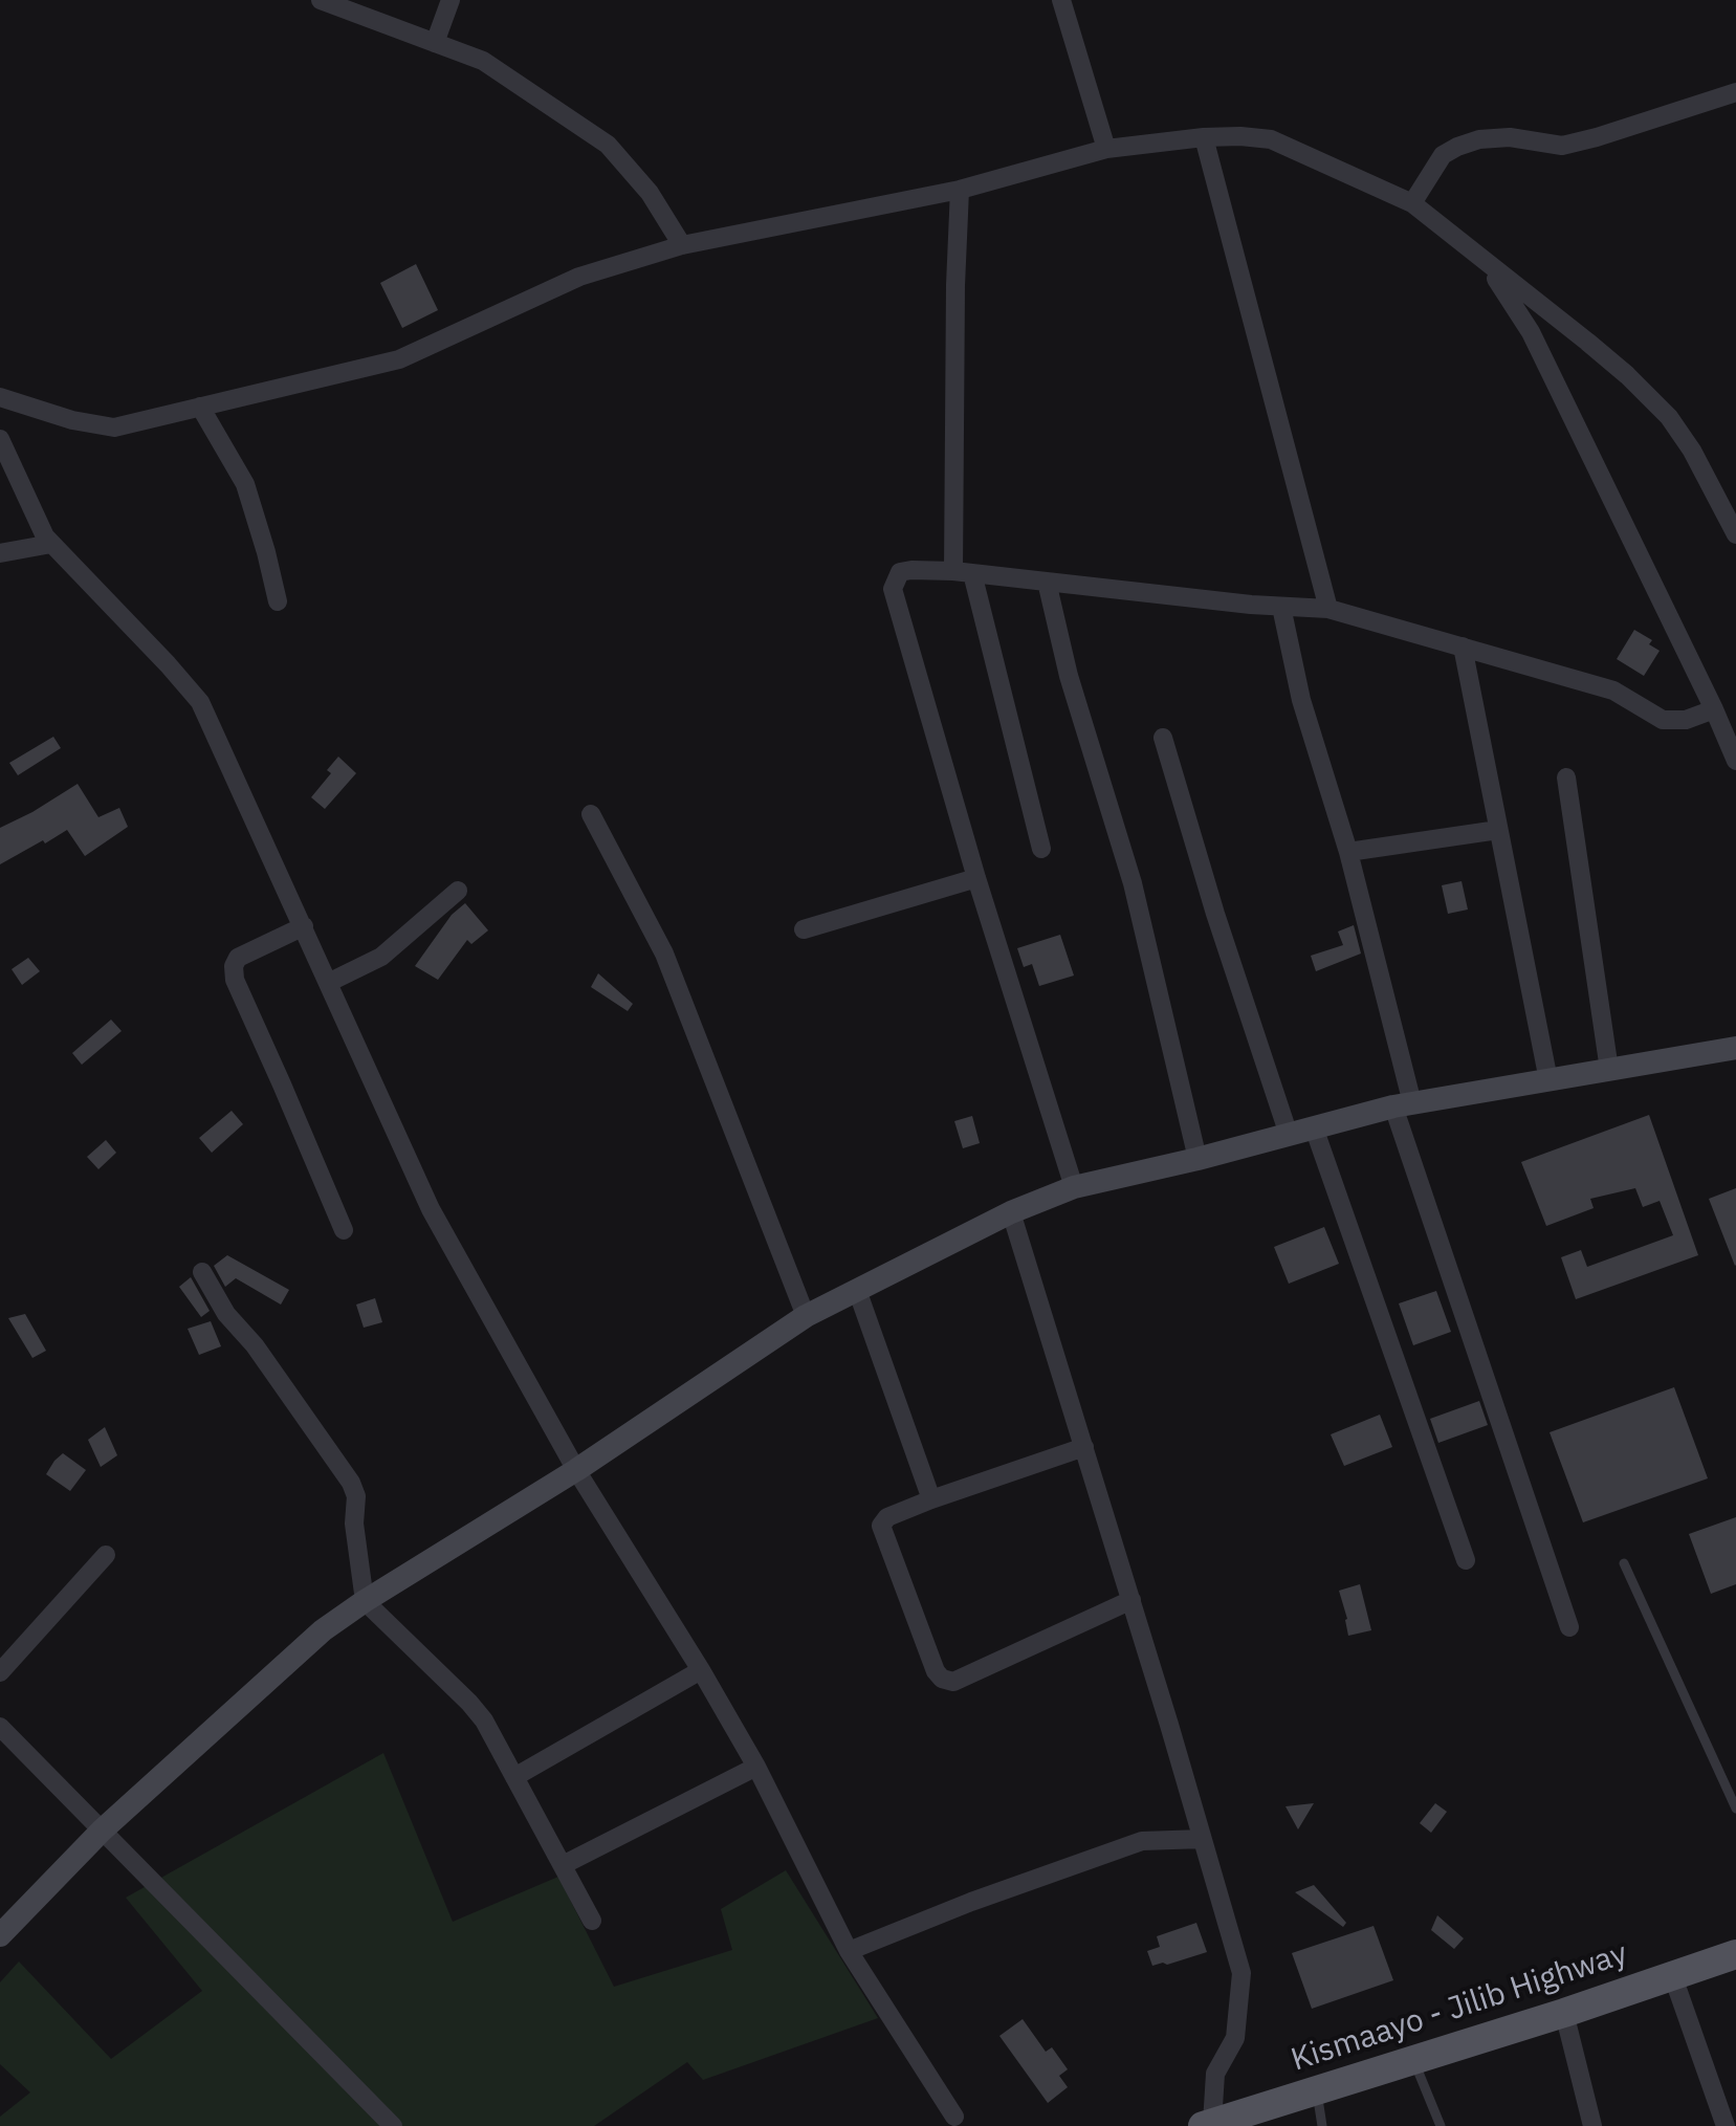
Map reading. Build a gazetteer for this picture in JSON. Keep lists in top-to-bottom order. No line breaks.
{"streets":{"main road":["Kismaayo - Jilib Highway"]}}
